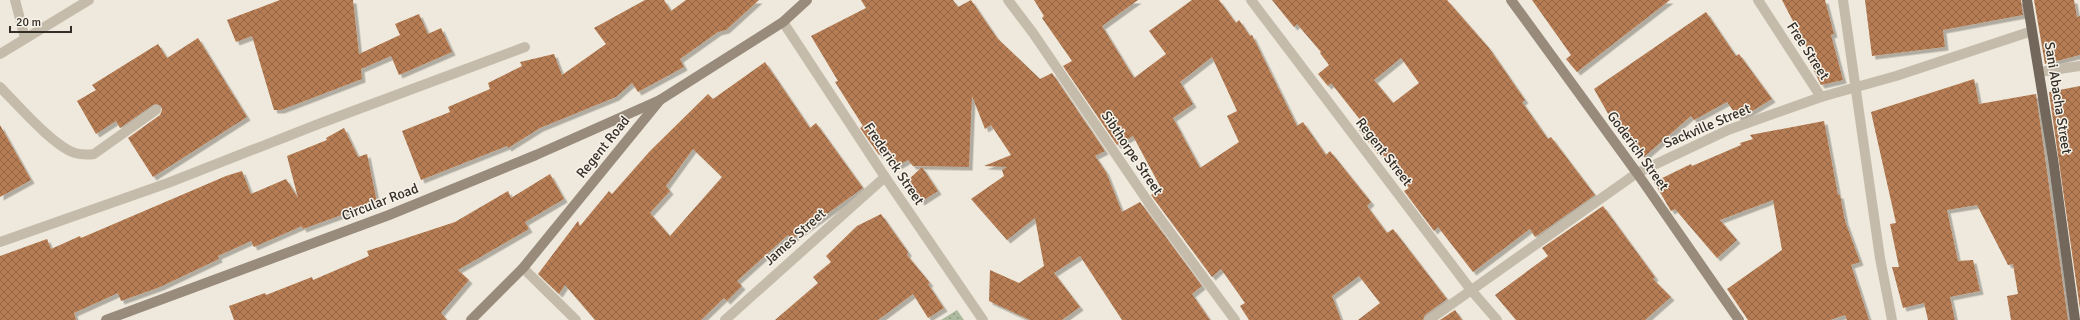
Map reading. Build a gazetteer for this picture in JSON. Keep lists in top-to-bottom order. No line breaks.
{"streets":{"main road":["Sani Abacha Street","Regent Road","Goderich Street","Circular Road"],"street":["Free Street","Sackville Street","Regent Street","Sibthorpe Street","Frederick Street","James Street"]},"crossings":[["Free Street","Sackville Street"],["Sani Abacha Street","Sackville Street"],["Sackville Street","Goderich Street"],["Sackville Street","Regent Street"],["Regent Road","Frederick Street"],["Regent Road","Circular Road"],["Frederick Street","James Street"]],"scale_bar":"20 m"}
